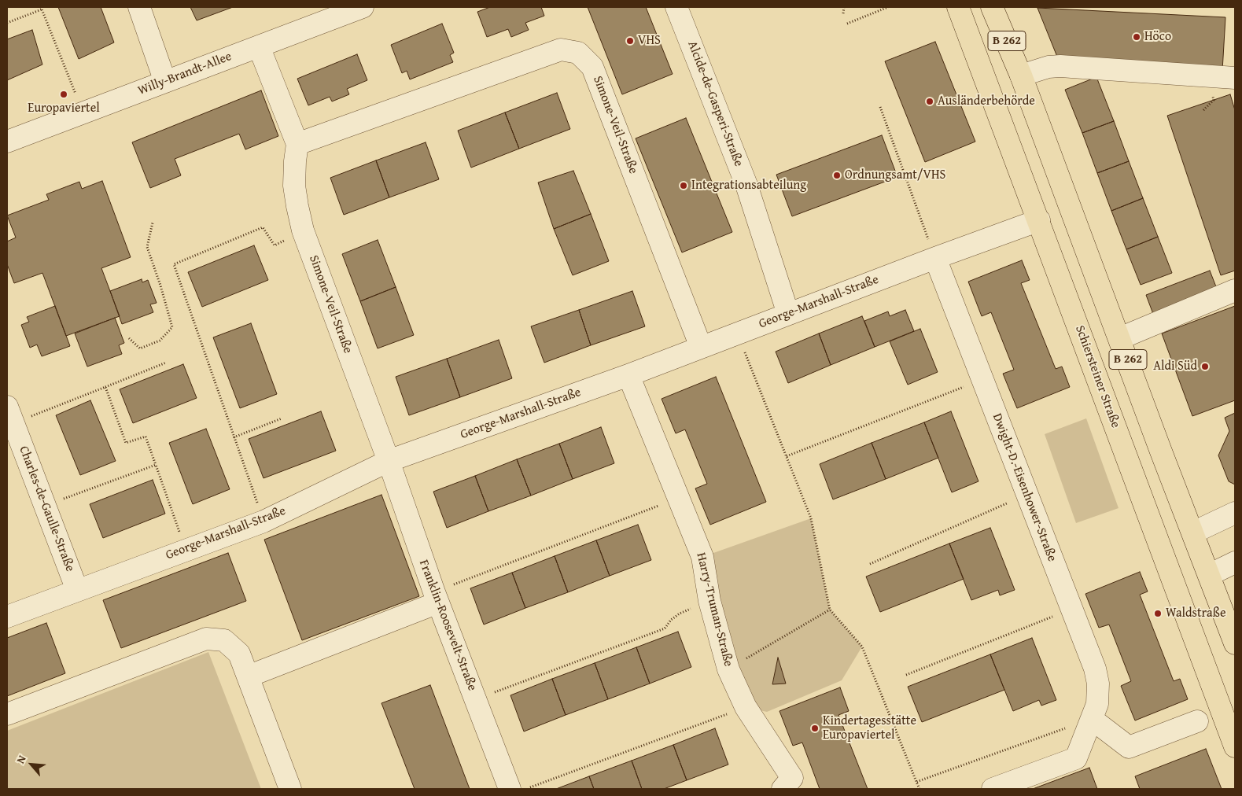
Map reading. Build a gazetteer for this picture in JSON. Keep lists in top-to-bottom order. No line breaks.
{"streets":{"main road":["B 262","Schiersteiner Straße"],"street":["Willy-Brandt-Allee","Alcide-de-Gasperi-Straße","Simone-Veil-Straße","George-Marshall-Straße","Dwight-D.-Eisenhower-Straße","Charles-de-Gaulle-Straße","Harry-Truman-Straße","Franklin-Roosevelt-Straße"]},"crossings":[["Willy-Brandt-Allee","Simone-Veil-Straße"],["Alcide-de-Gasperi-Straße","George-Marshall-Straße"],["Simone-Veil-Straße","George-Marshall-Straße"],["Simone-Veil-Straße","Franklin-Roosevelt-Straße"],["George-Marshall-Straße","Schiersteiner Straße"],["George-Marshall-Straße","Dwight-D.-Eisenhower-Straße"],["George-Marshall-Straße","Charles-de-Gaulle-Straße"],["George-Marshall-Straße","Harry-Truman-Straße"],["George-Marshall-Straße","Franklin-Roosevelt-Straße"]],"places":["Höco","VHS","Europaviertel","Ausländerbehörde","Ordnungsamt/VHS","Integrationsabteilung","Aldi Süd","Waldstraße","Kindertagesstätte Europaviertel"],"north":"top left"}
